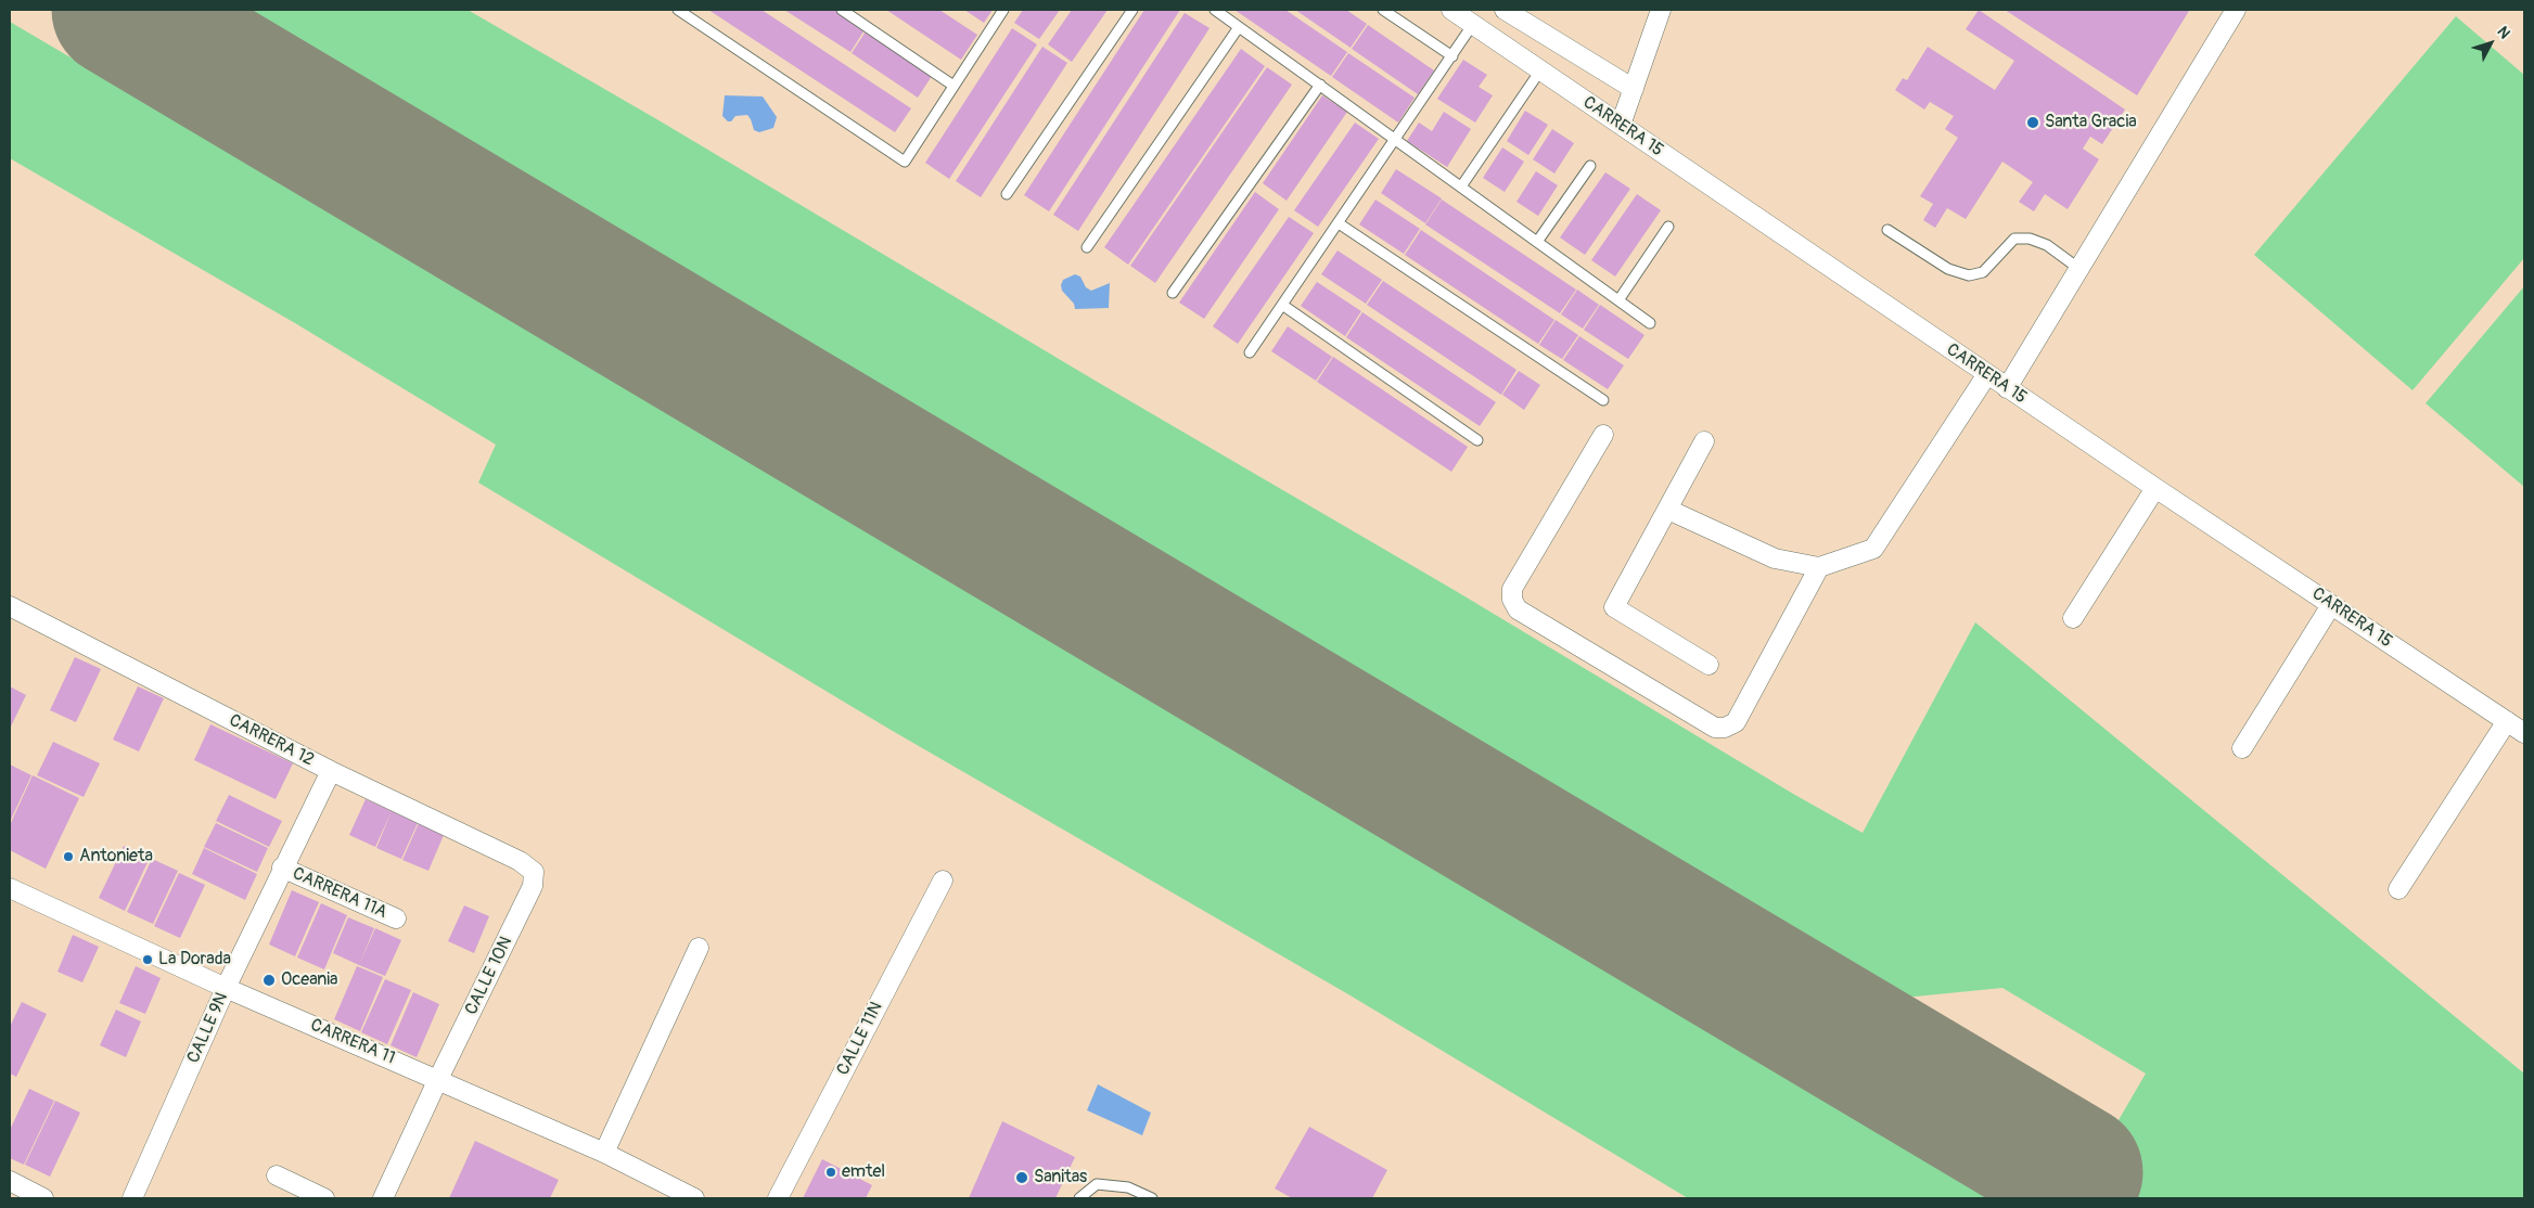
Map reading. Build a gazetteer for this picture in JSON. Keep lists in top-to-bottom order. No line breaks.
{"streets":{"street":["CARRERA 15","CARRERA 12","CARRERA 11A","CALLE 10N","CALLE 9N","CALLE 11N","CARRERA 11"]},"crossings":[["CARRERA 12","CALLE 10N"],["CARRERA 12","CALLE 9N"],["CARRERA 11A","CALLE 9N"],["CALLE 10N","CARRERA 11"],["CALLE 9N","CARRERA 11"]],"places":["Santa Gracia","Antonieta","La Dorada","Oceania","emtel","Sanitas"],"north":"top right"}
